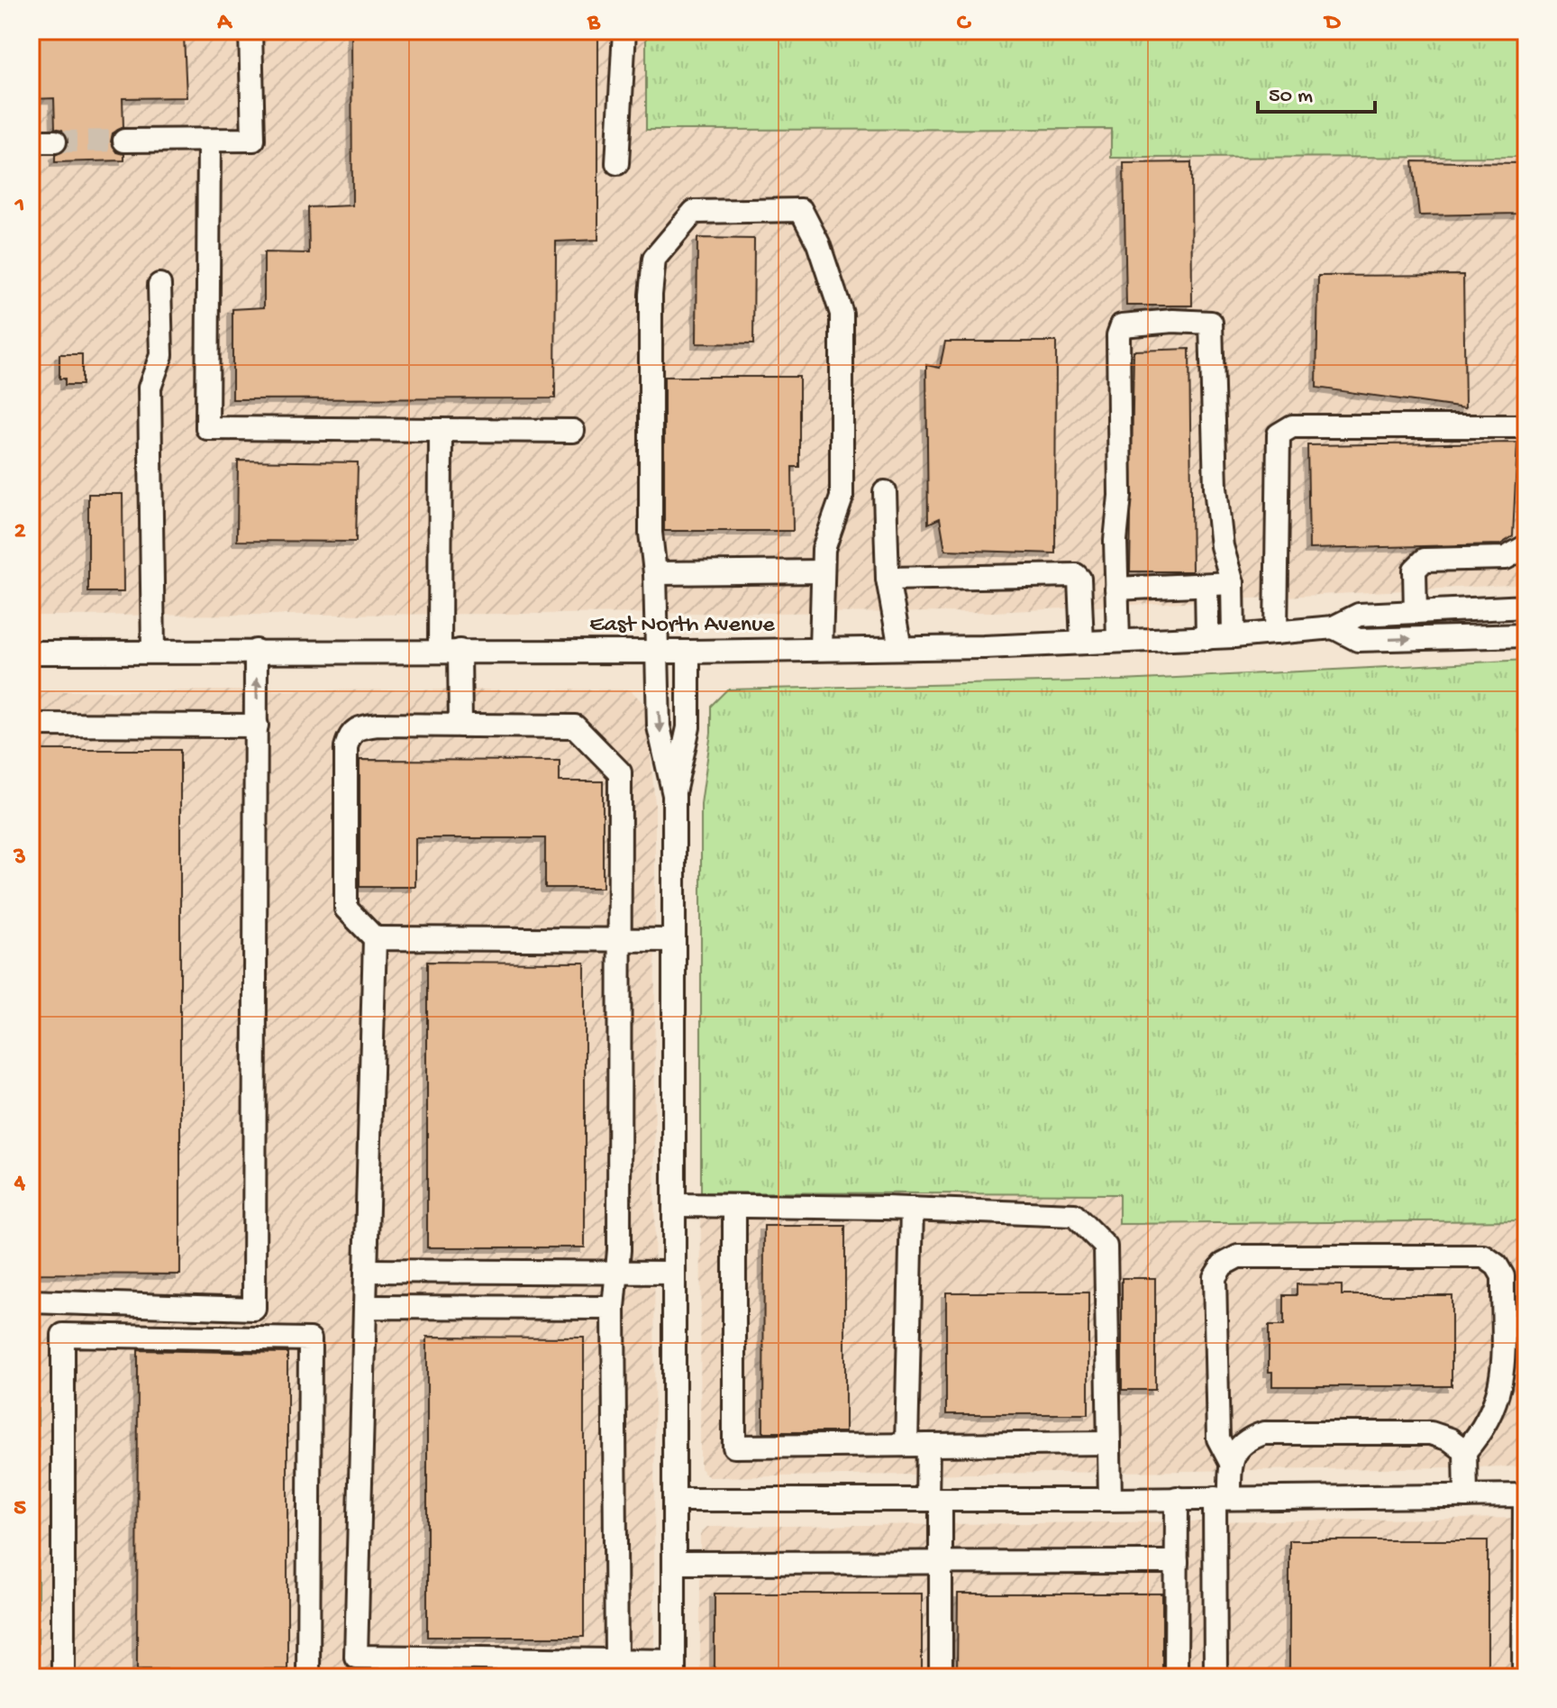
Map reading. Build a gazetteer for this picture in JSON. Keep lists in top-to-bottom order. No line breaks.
{"streets":{"street":["East North Avenue"]},"scale_bar":"50 m","grid":{"columns":["A","B","C","D"],"rows":["1","2","3","4","5"]}}
